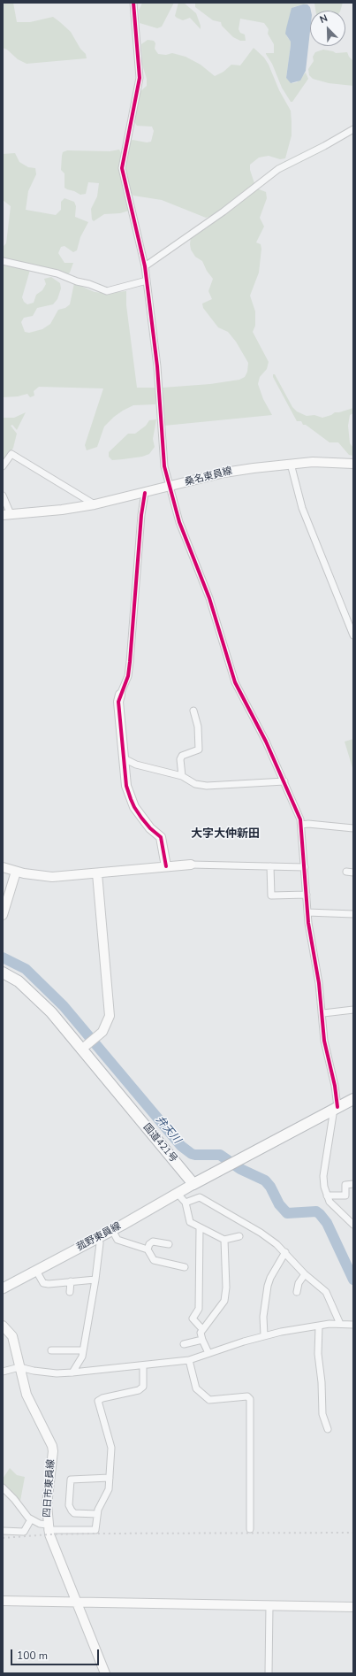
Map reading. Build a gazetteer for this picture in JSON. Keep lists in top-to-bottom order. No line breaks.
{"streets":{"highway":["国道421号"],"main road":["菰野東員線"],"street":["桑名東員線","四日市東員線"]},"crossings":[["国道421号","菰野東員線"]],"districts":["大字大仲新田"],"water":["弁天川"],"scale_bar":"100 m","north":"top left"}
